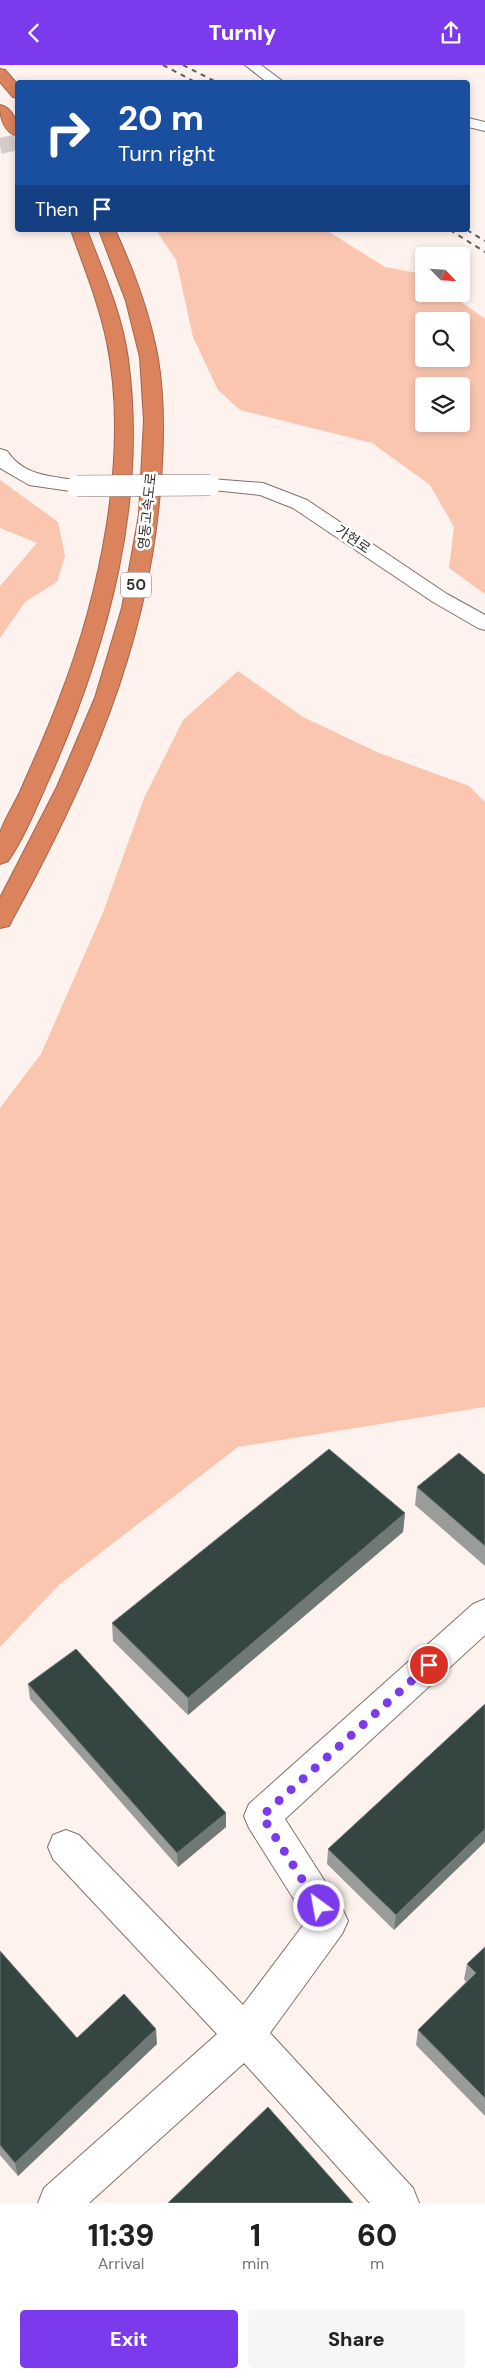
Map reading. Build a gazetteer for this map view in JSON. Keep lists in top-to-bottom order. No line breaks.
{"streets":{"highway":["영동고속도로","50"],"street":["가현로"]},"north":"bottom right","page":{"header":"Turnly","turn":["20 m","Turn right"],"then":"Then","eta":["11:39","Arrival","1","min","60","m"],"buttons":["Exit","Share"]}}
